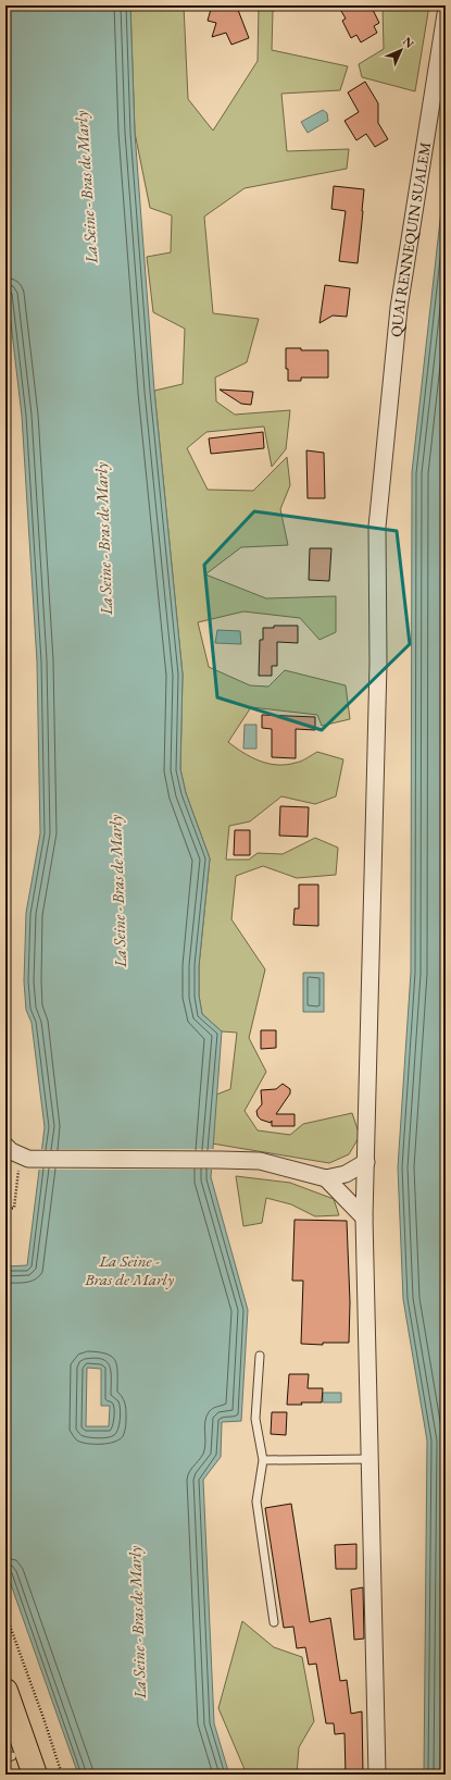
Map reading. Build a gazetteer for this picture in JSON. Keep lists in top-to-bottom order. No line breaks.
{"streets":{"street":["QUAI RENNEQUIN SUALEM"]},"water":["La Seine - Bras de Marly"],"north":"top right"}
